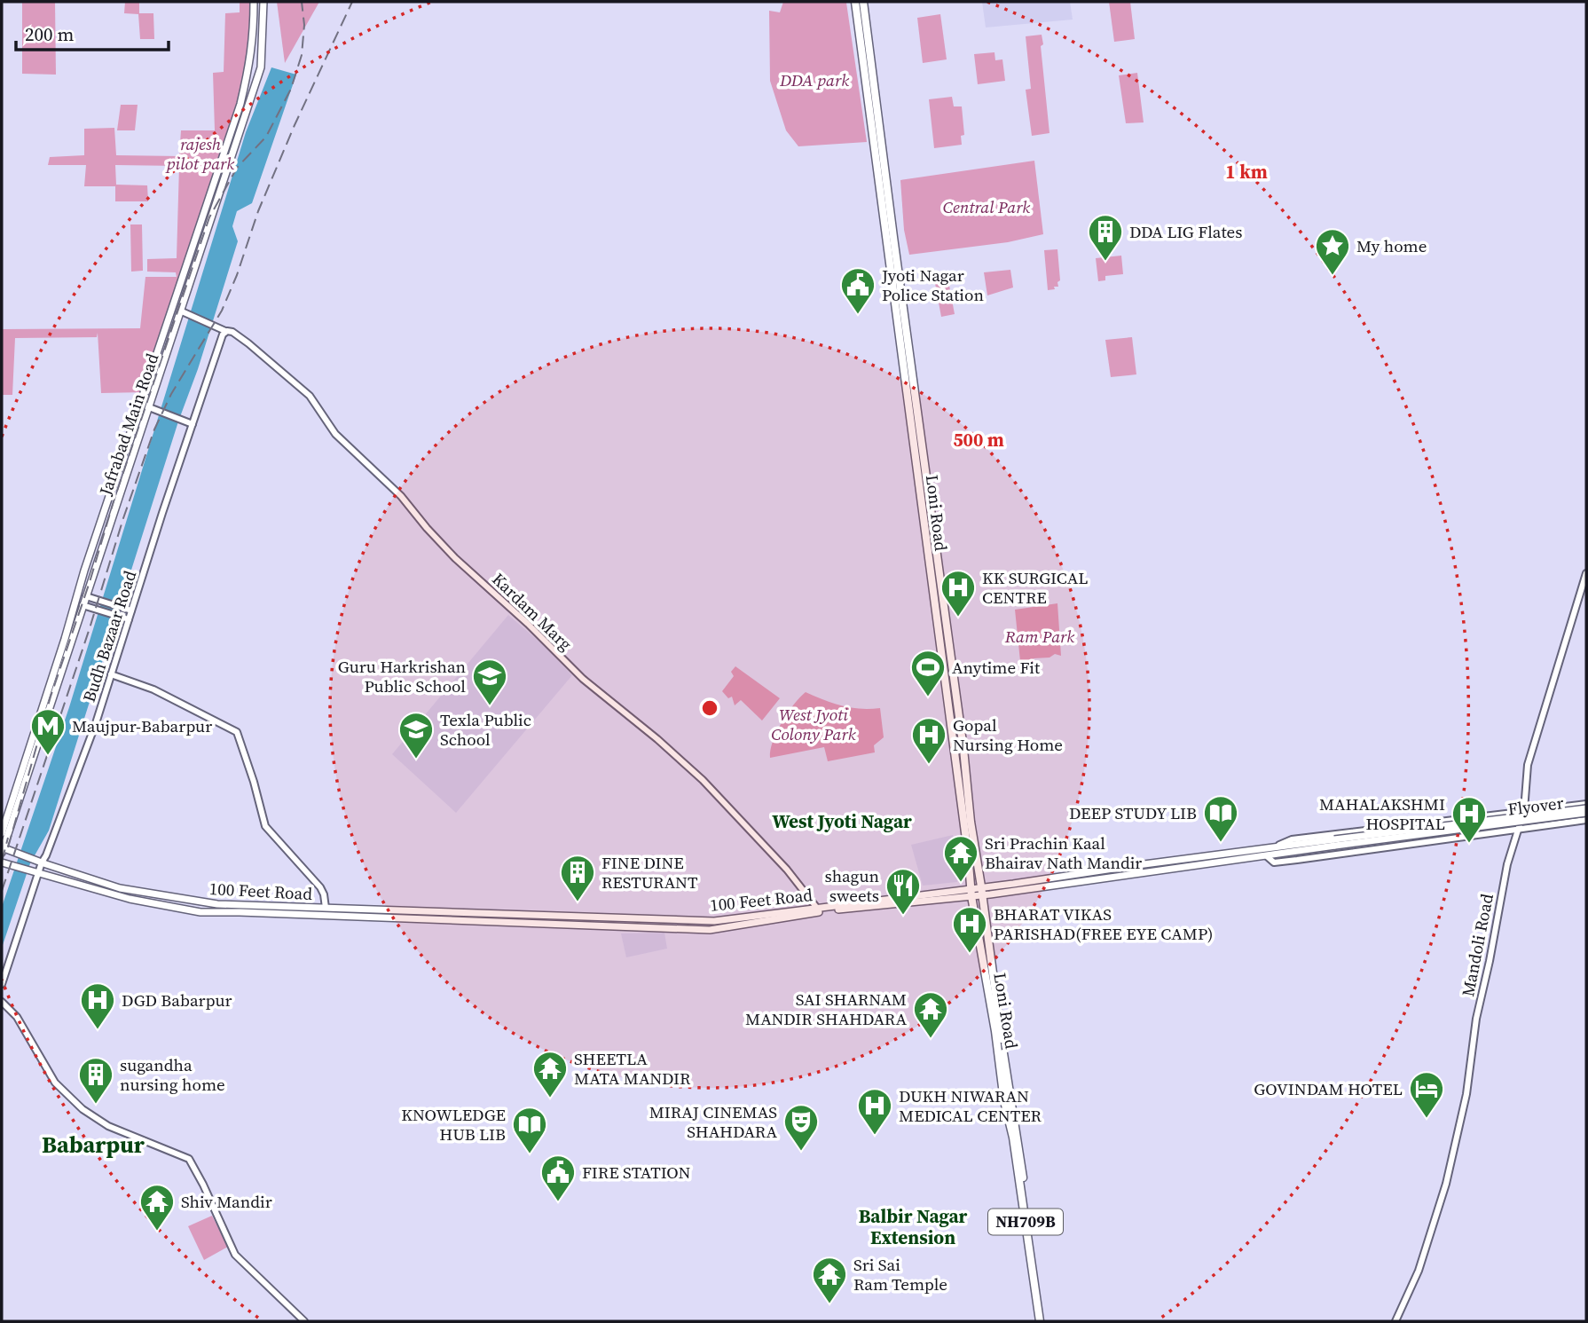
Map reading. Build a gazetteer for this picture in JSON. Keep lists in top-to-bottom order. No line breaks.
{"streets":{"highway":["Loni Road","NH709B"],"main road":["Jafrabad Main Road","Flyover","100 Feet Road"],"street":["Kardam Marg","Budh Bazaar Road","Mandoli Road"]},"crossings":[["Jafrabad Main Road","Kardam Marg"],["Jafrabad Main Road","100 Feet Road"],["Loni Road","100 Feet Road"],["Kardam Marg","Budh Bazaar Road"],["Kardam Marg","100 Feet Road"],["Budh Bazaar Road","100 Feet Road"],["Flyover","100 Feet Road"],["100 Feet Road","Mandoli Road"]],"districts":["West Jyoti Nagar","Babarpur","Balbir Nagar Extension"],"parks":["DDA park","rajesh pilot park","Central Park","Ram Park","West Jyoti Colony Park"],"places":{"building":["DDA LIG Flates","FINE DINE RESTURANT","sugandha nursing home"],"place":["My home"],"public building":["Jyoti Nagar Police Station","FIRE STATION"],"hospital":["KK SURGICAL CENTRE","Gopal Nursing Home","MAHALAKSHMI HOSPITAL","BHARAT VIKAS PARISHAD(FREE EYE CAMP)","DGD Babarpur","DUKH NIWARAN MEDICAL CENTER"],"sports":["Anytime Fit"],"school or university":["Guru Harkrishan Public School","Texla Public School"],"metro station":["Maujpur-Babarpur"],"library":["DEEP STUDY LIB","KNOWLEDGE HUB LIB"],"temple":["Sri Prachin Kaal Bhairav Nath Mandir","SAI SHARNAM MANDIR SHAHDARA","SHEETLA MATA MANDIR","Shiv Mandir","Sri Sai Ram Temple"],"restaurant":["shagun sweets"],"hotel":["GOVINDAM HOTEL"],"theatre":["MIRAJ CINEMAS SHAHDARA"]},"scale_bar":"200 m","rings":["1 km","500 m"]}
